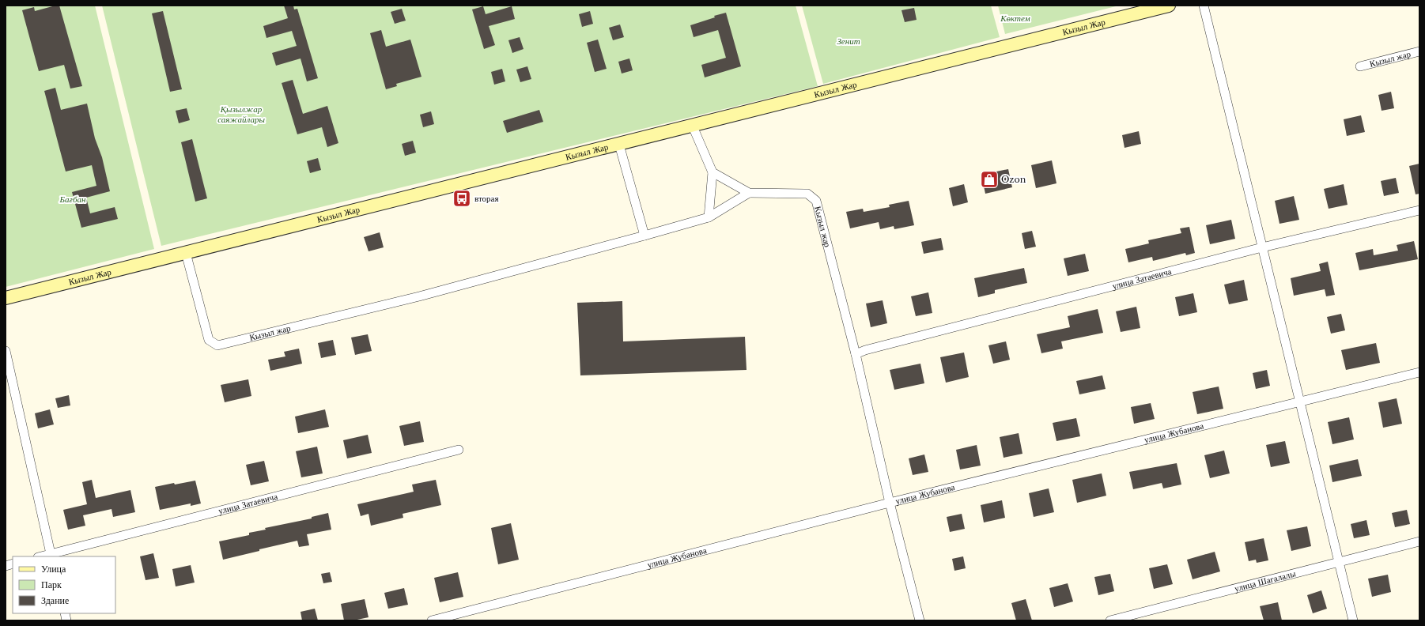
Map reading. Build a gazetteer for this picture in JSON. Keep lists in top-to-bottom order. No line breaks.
{"streets":{"main road":["Кызыл Жар"],"street":["Кызыл жар","улица Затаевича","улица Жубанова","улица Шагалалы"]},"crossings":[["Кызыл Жар","Кызыл жар"],["Кызыл жар","улица Затаевича"],["Кызыл жар","улица Жубанова"]],"parks":["Көктем","Зенит","Қызылжар саяжайлары","Бағбан"],"places":{"shop":["Ozon"],"bus stop":["вторая"]},"legend":["Улица","Парк","Здание"]}
